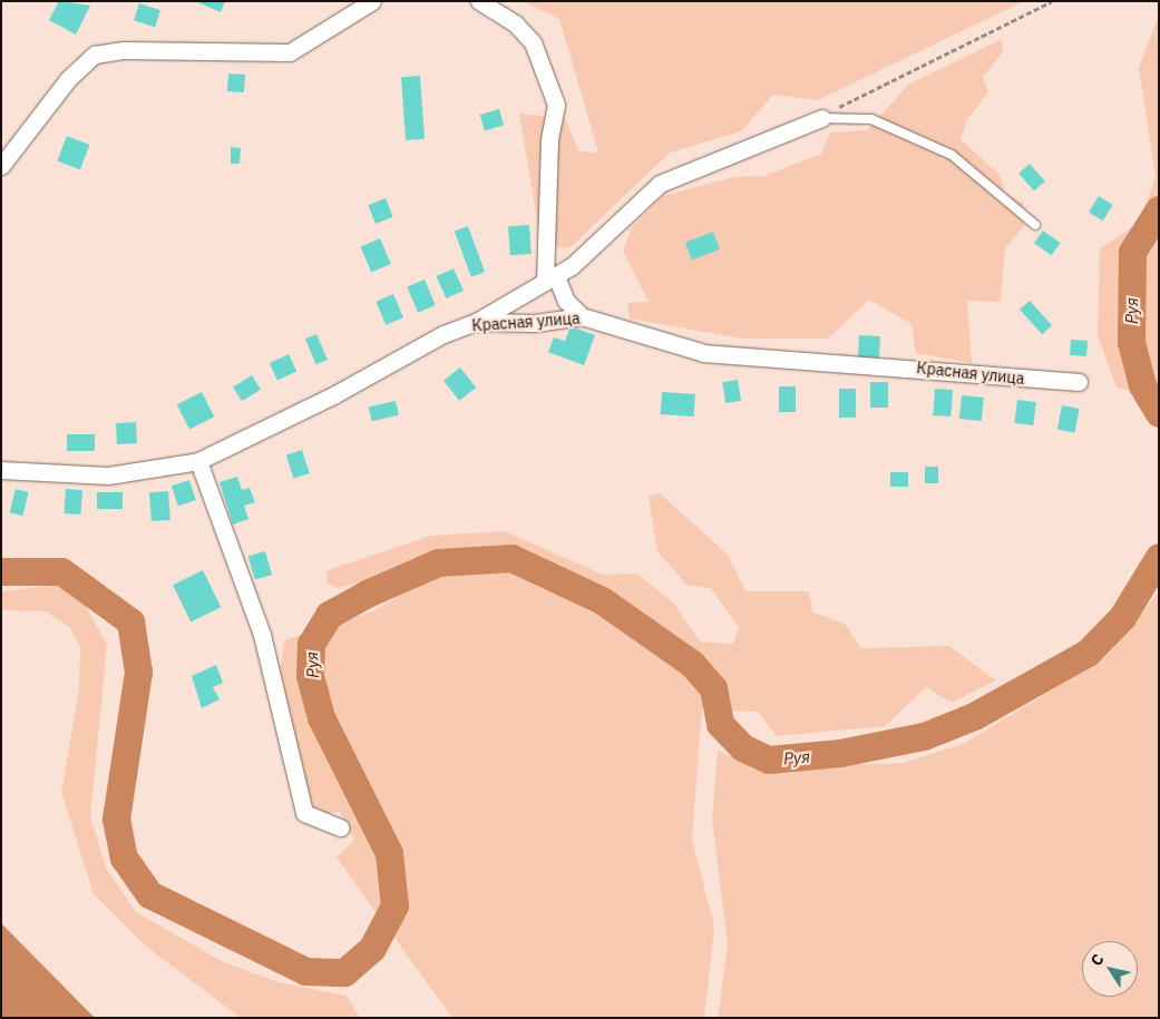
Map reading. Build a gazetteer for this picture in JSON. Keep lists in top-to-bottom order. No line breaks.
{"streets":{"street":["Красная улица"]},"water":["Руя"],"north":"top left"}
